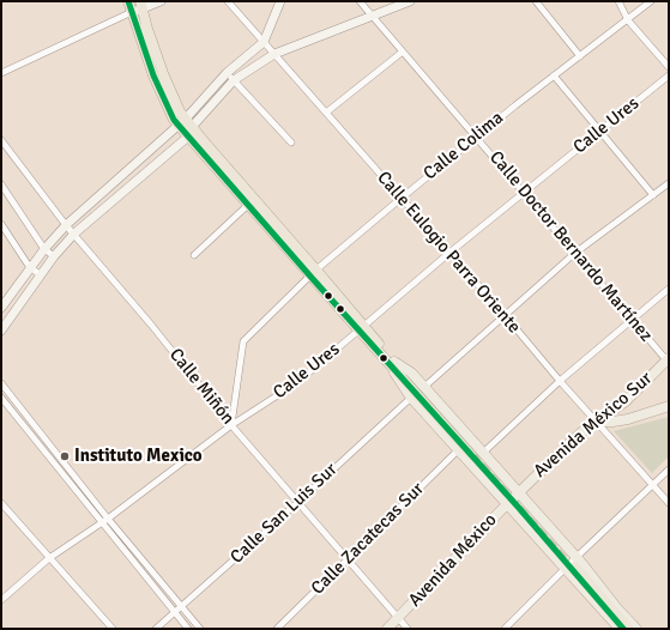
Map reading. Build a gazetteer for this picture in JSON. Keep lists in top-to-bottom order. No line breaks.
{"streets":{"main road":["Avenida México Sur","Avenida México"],"street":["Calle Ures","Calle Colima","Calle Doctor Bernardo Martínez","Calle Eulogio Parra Oriente","Calle Miñón","Calle San Luis Sur","Calle Zacatecas Sur"]},"crossings":[["Calle Ures","Calle Colima"],["Calle Ures","Calle Doctor Bernardo Martínez"],["Calle Ures","Calle Eulogio Parra Oriente"],["Calle Ures","Calle Miñón"],["Calle Colima","Calle Doctor Bernardo Martínez"],["Calle Colima","Calle Eulogio Parra Oriente"],["Calle Colima","Calle Miñón"],["Calle Doctor Bernardo Martínez","Avenida México Sur"],["Calle Eulogio Parra Oriente","Avenida México Sur"],["Calle Miñón","Calle San Luis Sur"],["Calle Miñón","Calle Zacatecas Sur"],["Calle Miñón","Avenida México"],["Avenida México Sur","Avenida México"]],"places":["Instituto Mexico"]}
